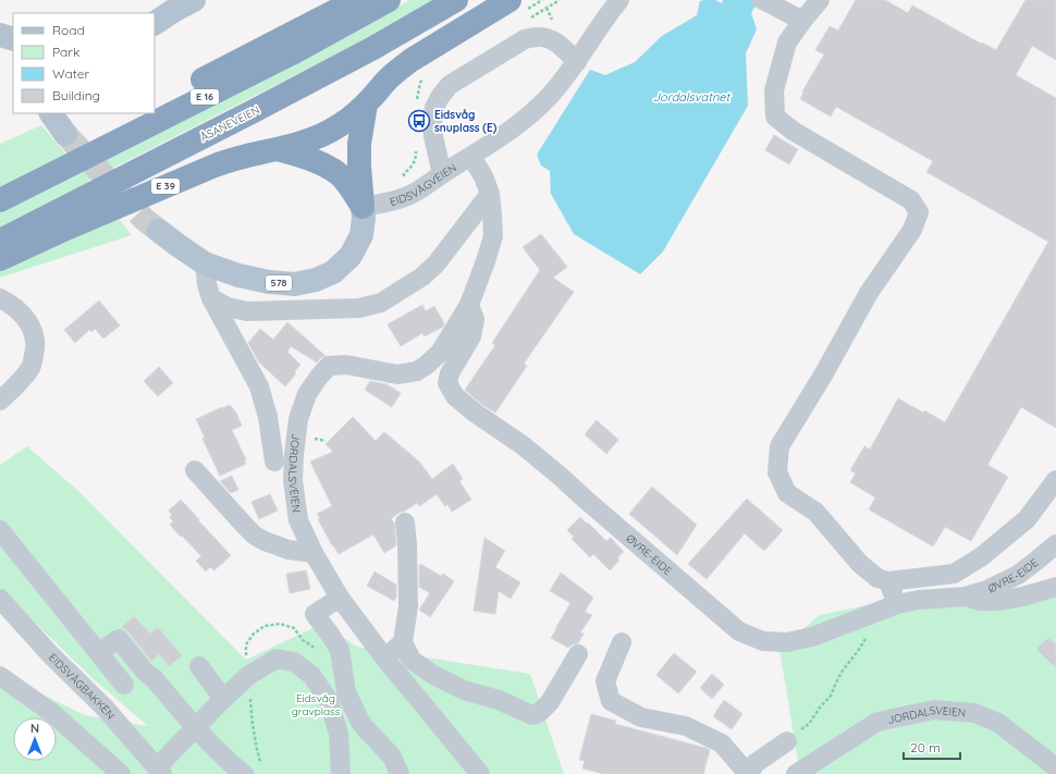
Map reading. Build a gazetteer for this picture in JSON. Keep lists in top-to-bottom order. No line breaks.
{"streets":{"highway":["E 16","ÅSANEVEIEN","E 39"],"main road":["578"],"street":["EIDSVÅGVEIEN","JORDALSVEIEN","ØVRE-EIDE","EIDSVÅGBAKKEN"]},"crossings":[["EIDSVÅGVEIEN","E 39"],["EIDSVÅGVEIEN","578"],["EIDSVÅGVEIEN","JORDALSVEIEN"],["E 39","578"],["JORDALSVEIEN","ØVRE-EIDE"]],"water":["Jordalsvatnet"],"parks":["Eidsvåg gravplass"],"places":{"bus stop":["Eidsvåg snuplass (E)"]},"legend":["Road","Park","Water","Building"],"scale_bar":"20 m","north":"top"}
